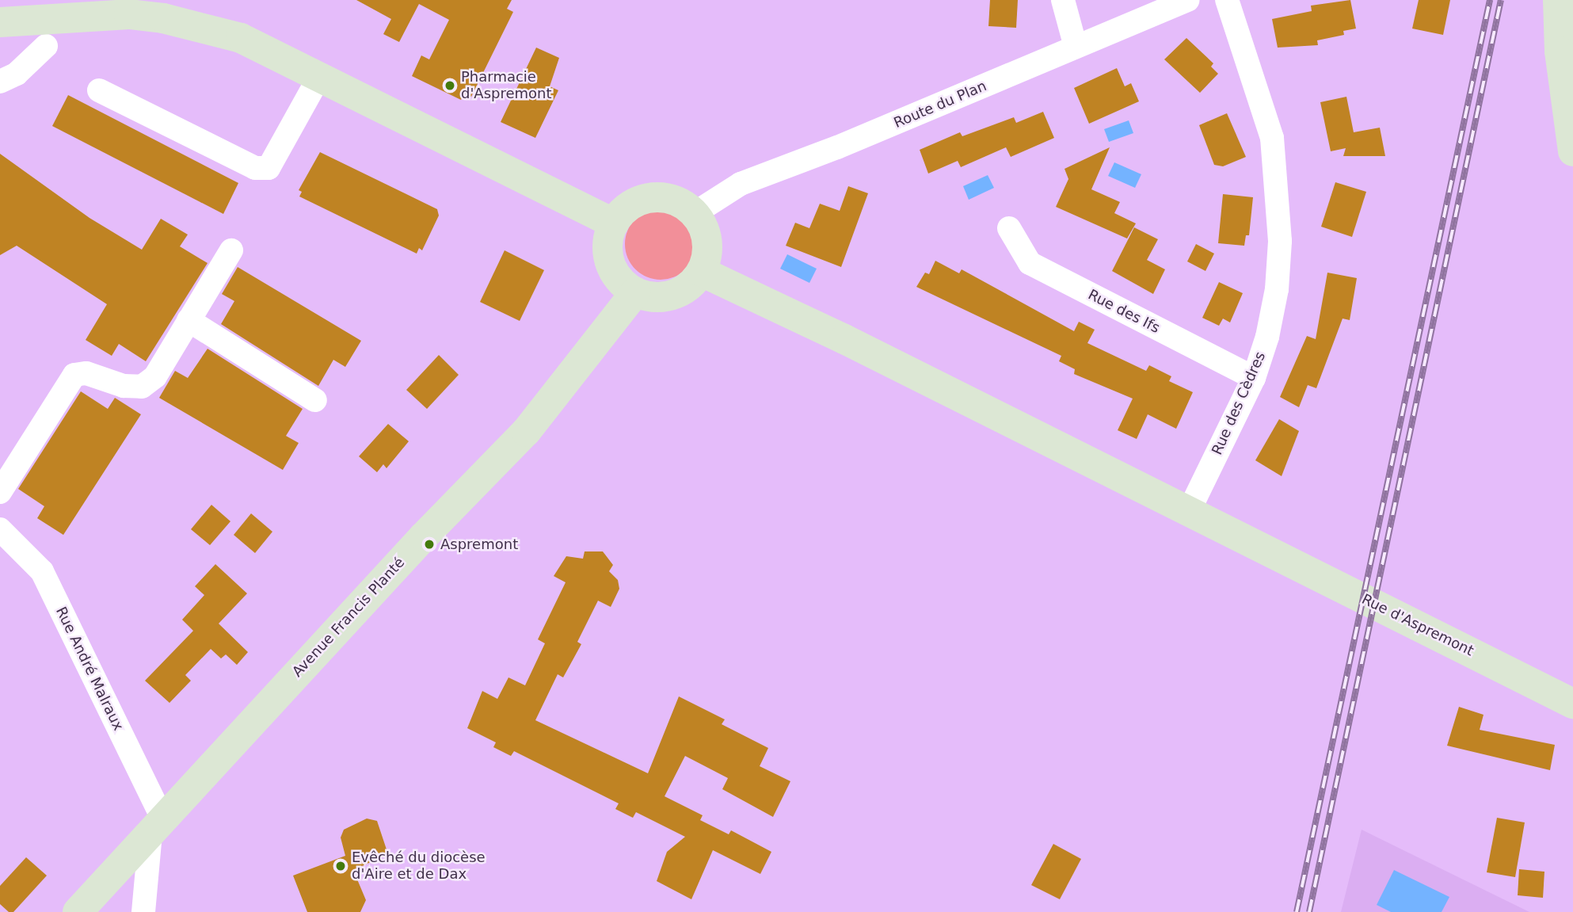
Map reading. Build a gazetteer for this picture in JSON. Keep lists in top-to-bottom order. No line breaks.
{"streets":{"main road":["Avenue Francis Planté","Rue d'Aspremont"],"street":["Route du Plan","Rue des Ifs","Rue des Cèdres","Rue André Malraux"]},"crossings":[["Route du Plan","Avenue Francis Planté"],["Route du Plan","Rue d'Aspremont"],["Rue des Ifs","Rue des Cèdres"],["Rue des Cèdres","Rue d'Aspremont"],["Avenue Francis Planté","Rue d'Aspremont"],["Avenue Francis Planté","Rue André Malraux"]],"places":["Pharmacie d'Aspremont","Aspremont","Evêché du diocèse d'Aire et de Dax"]}
